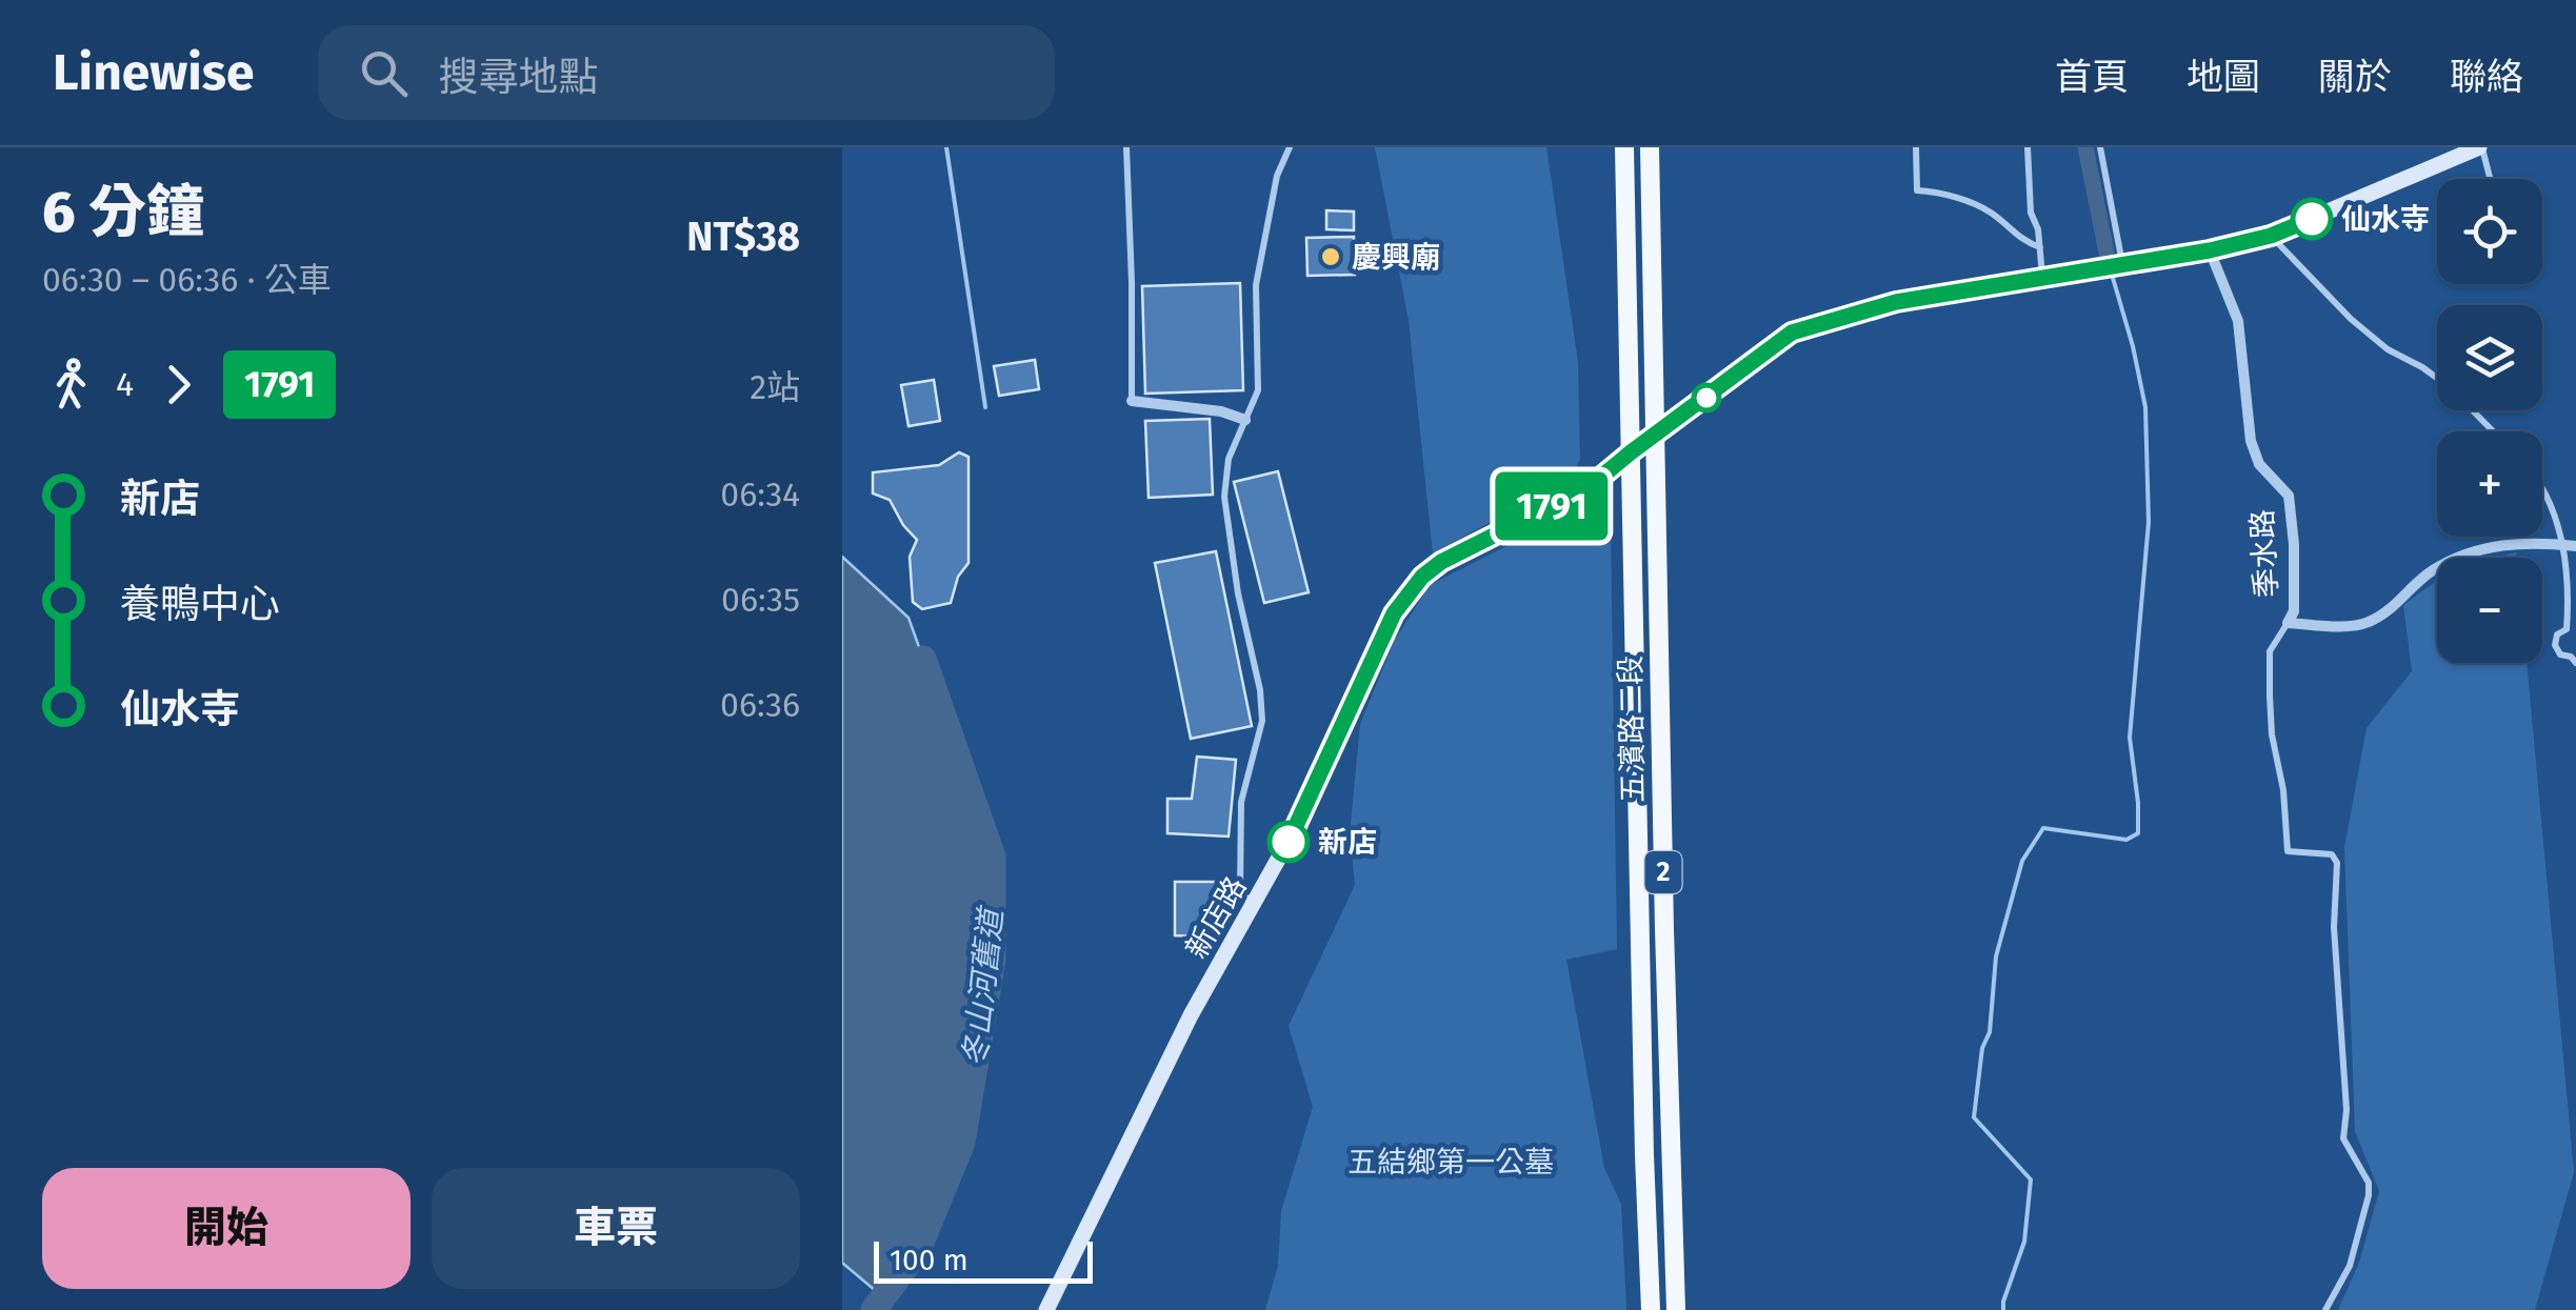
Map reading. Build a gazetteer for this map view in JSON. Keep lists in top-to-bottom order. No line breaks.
{"streets":{"main road":["五濱路二段","2"],"street":["季水路","新店路"]},"crossings":[["五濱路二段","新店路"]],"water":["冬山河舊道"],"parks":["五結鄉第一公墓"],"places":["仙水寺","慶興廟","新店"],"lines":["bus line 1791"],"scale_bar":"100 m","page":{"header":"Linewise","search":"搜尋地點","nav":["首頁","地圖","關於","聯絡"],"heading":["6 分鐘","06:30 – 06:36 · 公車","NT$38"],"on_map":"1791","map_buttons":["+","−"],"legs":["4","1791","2站"],"list":[{"name":"新店","value":"06:34"},{"name":"養鴨中心","value":"06:35"},{"name":"仙水寺","value":"06:36"}],"buttons":["開始","車票"],"scale":"100 m"}}
